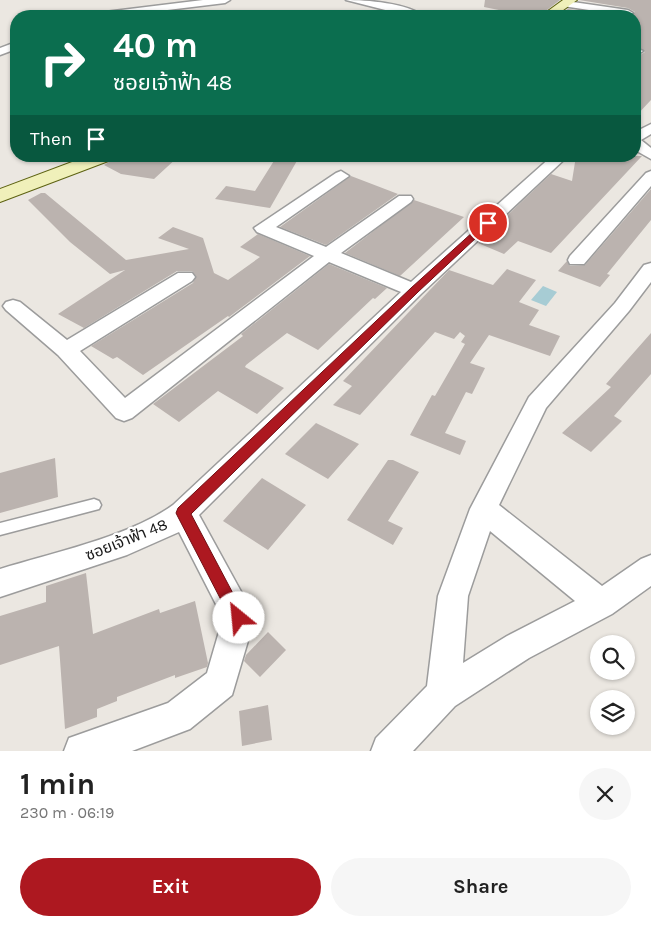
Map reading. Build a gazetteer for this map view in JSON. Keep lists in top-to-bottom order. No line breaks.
{"streets":{"street":["ซอยเจ้าฟ้า 48"]},"page":{"turn":["40 m","ซอยเจ้าฟ้า 48"],"then":"Then","heading":["1 min","230 m · 06:19"],"buttons":["Exit","Share"]}}
